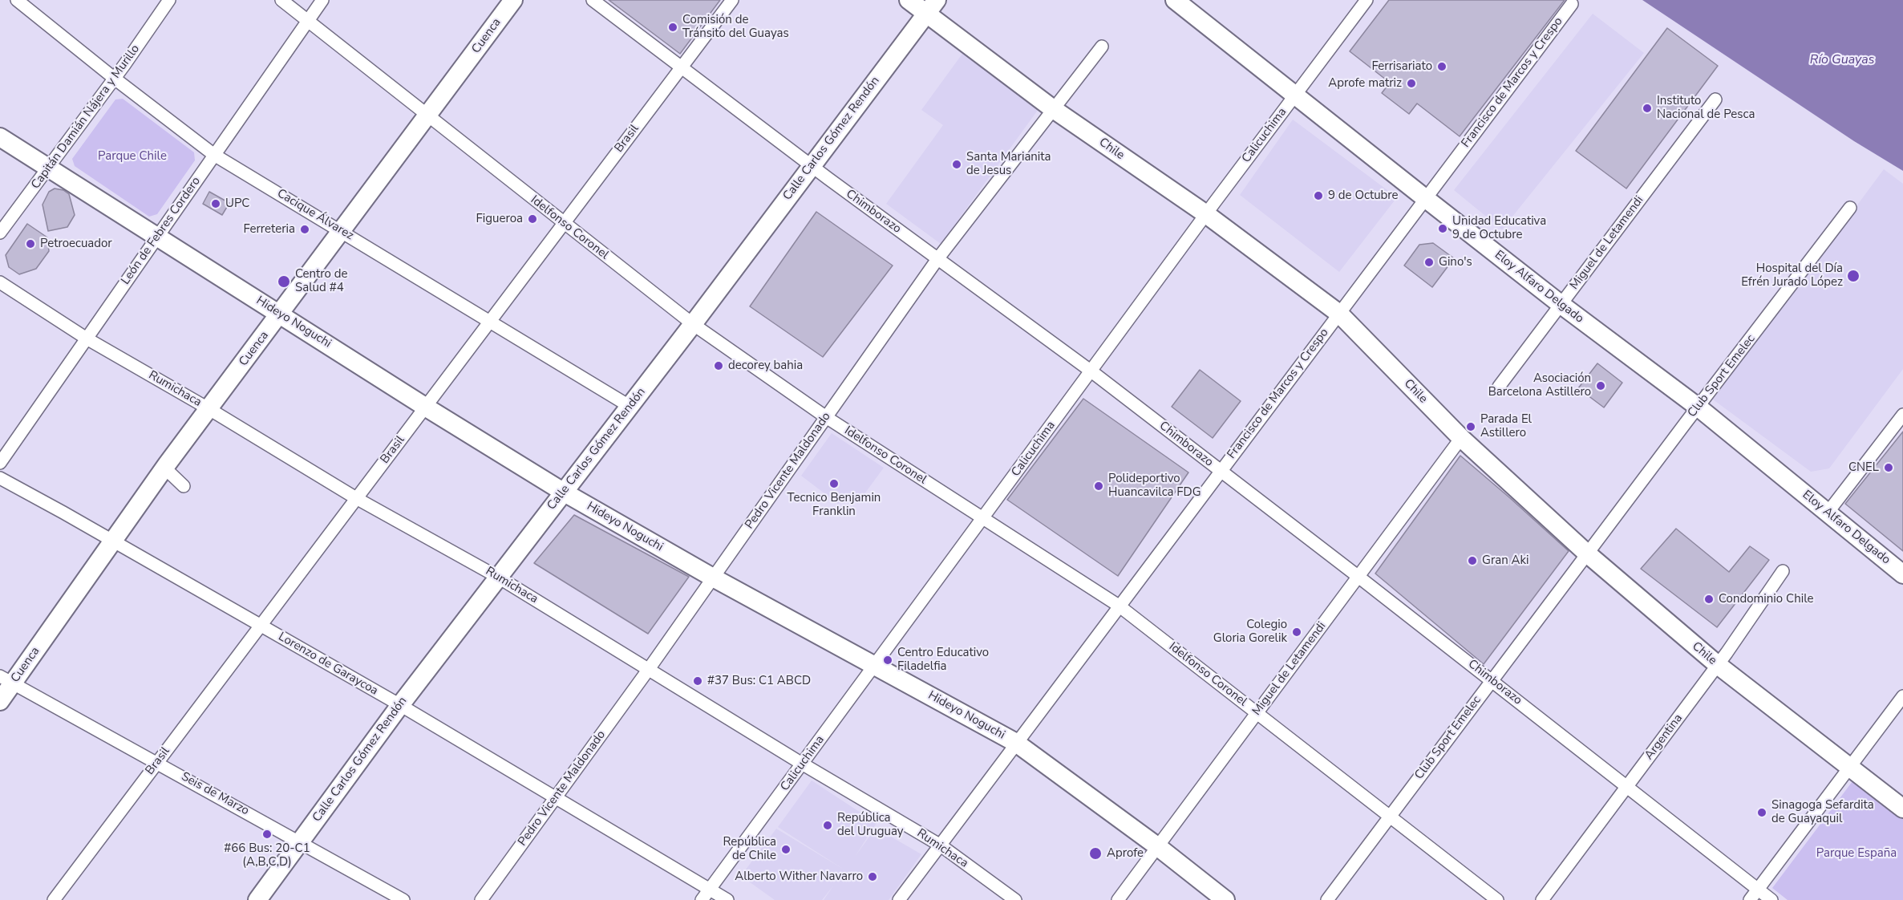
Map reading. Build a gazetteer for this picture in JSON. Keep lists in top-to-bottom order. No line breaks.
{"streets":{"main road":["Cuenca","Calle Carlos Gómez Rendón","Chile","Eloy Alfaro Delgado","Hideyo Noguchi"],"street":["Francisco de Marcos y Crespo","Capitán Damián Nájera y Murillo","Calicuchima","Brasil","Chimborazo","Cacique Álvarez","Idelfonso Coronel","León de Febres Cordero","Miguel de Letamendi","Club Sport Emelec","Rumichaca","Pedro Vicente Maldonado","Lorenzo de Garaycoa","Argentina","Seis de Marzo"]},"crossings":[["Cuenca","Cacique Álvarez"],["Cuenca","Idelfonso Coronel"],["Cuenca","Hideyo Noguchi"],["Cuenca","Rumichaca"],["Cuenca","Lorenzo de Garaycoa"],["Cuenca","Seis de Marzo"],["Francisco de Marcos y Crespo","Chile"],["Francisco de Marcos y Crespo","Chimborazo"],["Francisco de Marcos y Crespo","Idelfonso Coronel"],["Francisco de Marcos y Crespo","Eloy Alfaro Delgado"],["Francisco de Marcos y Crespo","Hideyo Noguchi"],["Francisco de Marcos y Crespo","Rumichaca"],["Capitán Damián Nájera y Murillo","Cacique Álvarez"],["Capitán Damián Nájera y Murillo","Hideyo Noguchi"],["Calicuchima","Chile"],["Calicuchima","Chimborazo"],["Calicuchima","Idelfonso Coronel"],["Calicuchima","Eloy Alfaro Delgado"],["Calicuchima","Hideyo Noguchi"],["Calicuchima","Rumichaca"],["Calicuchima","Lorenzo de Garaycoa"],["Brasil","Chimborazo"],["Brasil","Cacique Álvarez"],["Brasil","Idelfonso Coronel"],["Brasil","Hideyo Noguchi"],["Brasil","Rumichaca"],["Brasil","Lorenzo de Garaycoa"],["Brasil","Seis de Marzo"],["Calle Carlos Gómez Rendón","Chile"],["Calle Carlos Gómez Rendón","Chimborazo"],["Calle Carlos Gómez Rendón","Cacique Álvarez"],["Calle Carlos Gómez Rendón","Idelfonso Coronel"],["Calle Carlos Gómez Rendón","Hideyo Noguchi"],["Calle Carlos Gómez Rendón","Rumichaca"],["Calle Carlos Gómez Rendón","Lorenzo de Garaycoa"],["Calle Carlos Gómez Rendón","Seis de Marzo"],["Chile","Miguel de Letamendi"],["Chile","Club Sport Emelec"],["Chile","Pedro Vicente Maldonado"],["Chile","Argentina"],["Chimborazo","Miguel de Letamendi"],["Chimborazo","Club Sport Emelec"],["Chimborazo","Pedro Vicente Maldonado"],["Chimborazo","Argentina"],["Cacique Álvarez","León de Febres Cordero"],["Idelfonso Coronel","León de Febres Cordero"],["Idelfonso Coronel","Miguel de Letamendi"],["Idelfonso Coronel","Club Sport Emelec"],["Idelfonso Coronel","Pedro Vicente Maldonado"],["León de Febres Cordero","Hideyo Noguchi"],["León de Febres Cordero","Rumichaca"],["Miguel de Letamendi","Eloy Alfaro Delgado"],["Miguel de Letamendi","Hideyo Noguchi"],["Eloy Alfaro Delgado","Club Sport Emelec"],["Hideyo Noguchi","Pedro Vicente Maldonado"],["Rumichaca","Pedro Vicente Maldonado"],["Pedro Vicente Maldonado","Lorenzo de Garaycoa"]],"water":["Río Guayas"],"parks":["Parque Chile","Parque España"],"places":["Comisión de Tránsito del Guayas","Ferrisariato","Aprofe matriz","Instituto Nacional de Pesca","Santa Marianita de Jesus","9 de Octubre","UPC","Figueroa","Unidad Educativa 9 de Octubre","Ferreteria","Petroecuador","Gino's","Hospital del Día Efrén Jurado López","Centro de Salud #4","decorey bahia","Asociación Barcelona Astillero","Parada El Astillero","CNEL","Tecnico Benjamin Franklin","Polideportivo Huancavilca FDG","Gran Aki","Condominio Chile","Colegio Gloria Gorelik","Centro Educativo Filadelfia","#37 Bus: C1 ABCD","Sinagoga Sefardita de Guayaquil","República del Uruguay","#66 Bus: 20-C1 (A,B,C,D)","República de Chile","Aprofe","Alberto Wither Navarro"]}
